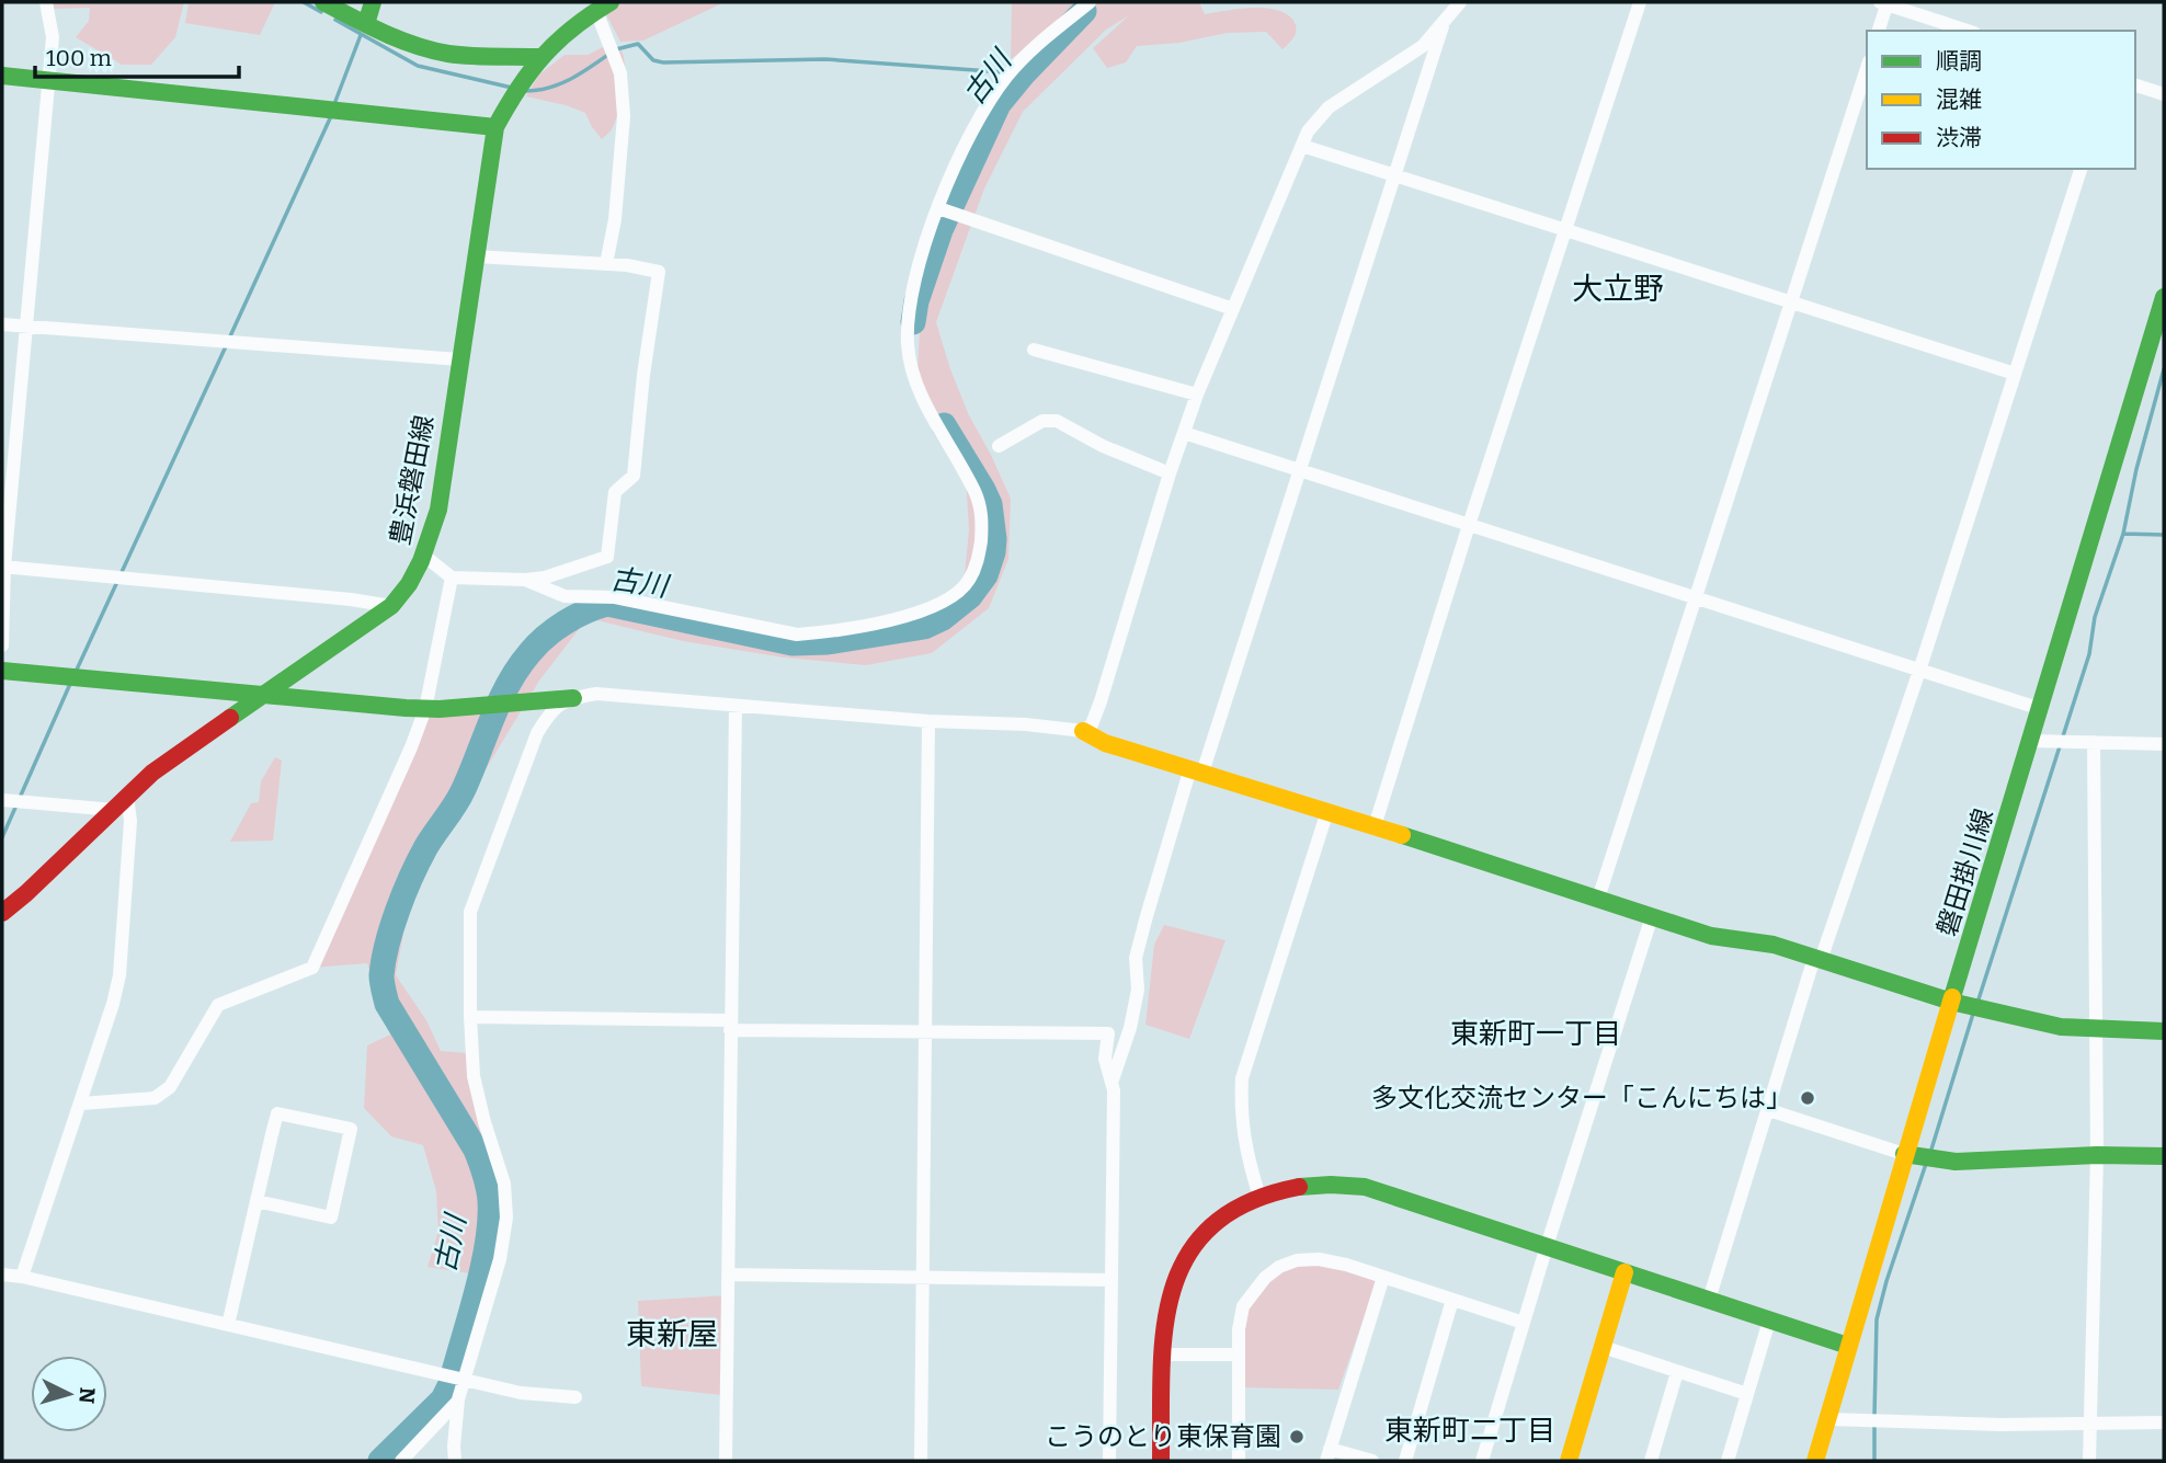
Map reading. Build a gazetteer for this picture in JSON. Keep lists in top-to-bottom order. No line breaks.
{"streets":{"street":["豊浜磐田線","磐田掛川線"]},"districts":["大立野","東新町一丁目","東新屋","東新町二丁目"],"water":["古川"],"places":["多文化交流センター「こんにちは」","こうのとり東保育園"],"legend":["順調","混雑","渋滞"],"scale_bar":"100 m","north":"right"}
